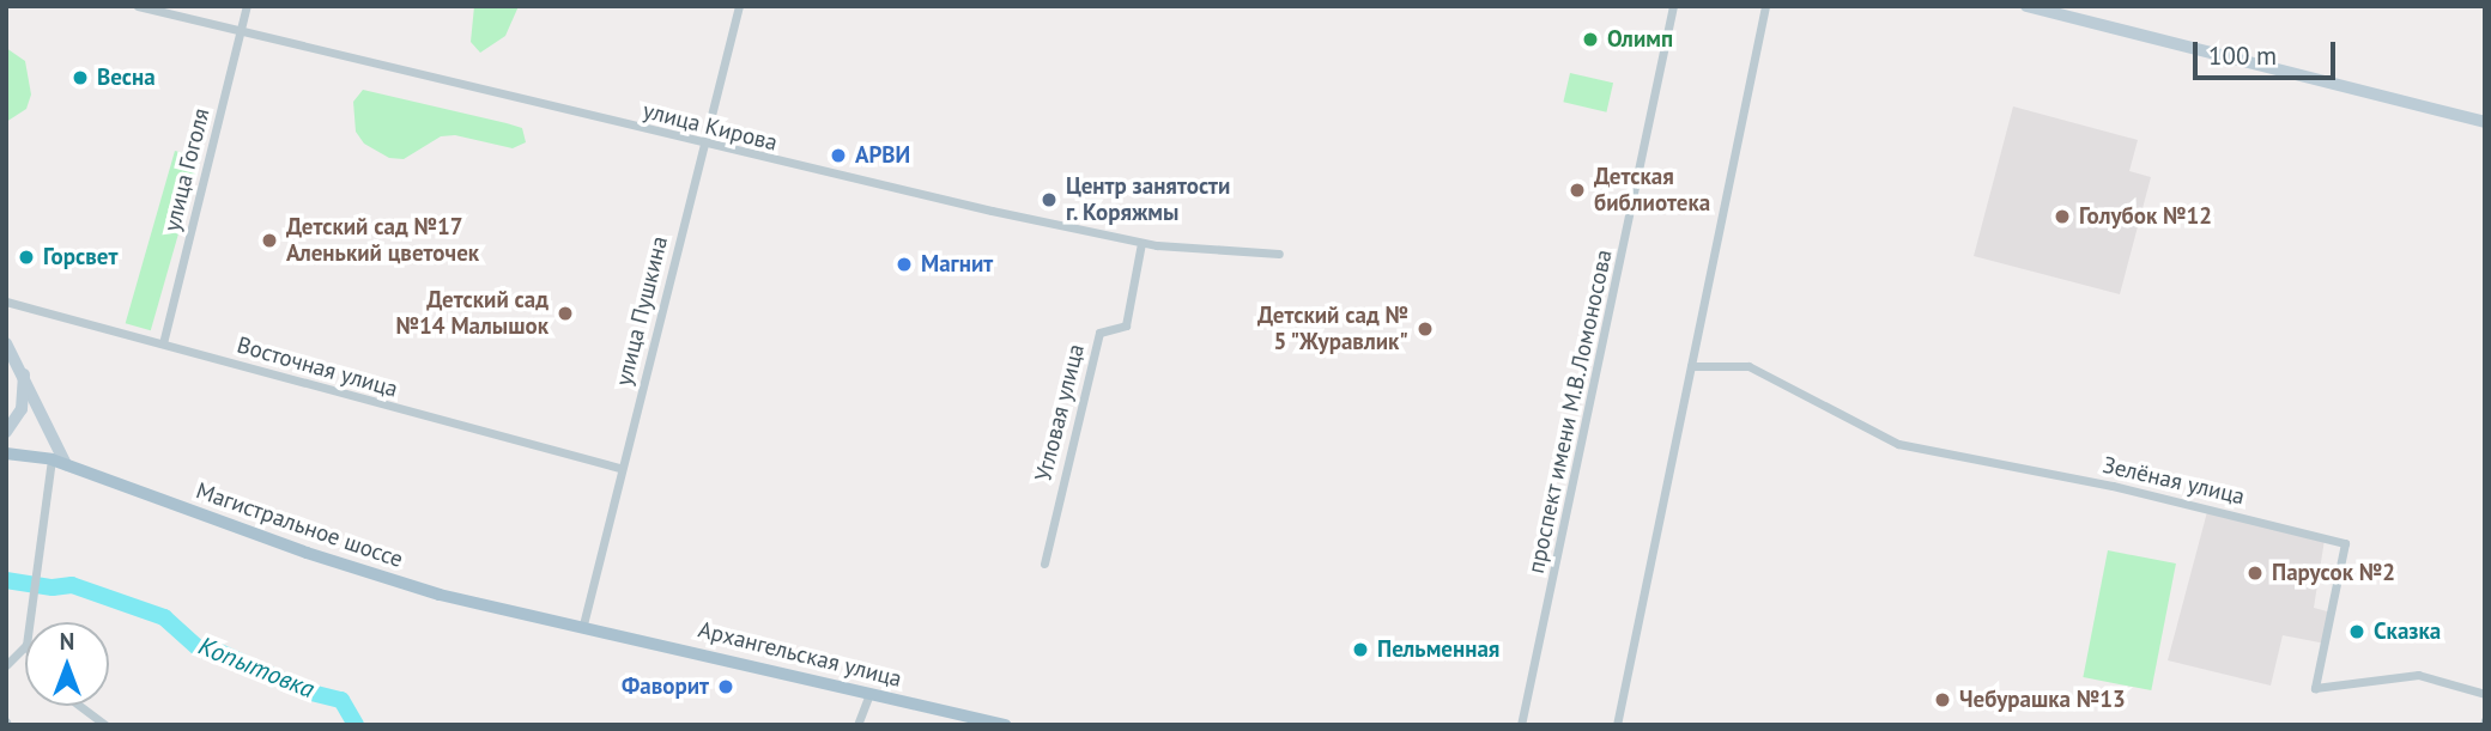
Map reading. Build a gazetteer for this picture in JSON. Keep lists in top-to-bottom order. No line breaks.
{"streets":{"main road":["Магистральное шоссе","Архангельская улица"],"street":["улица Кирова","улица Гоголя","улица Пушкина","Восточная улица","проспект имени М.В.Ломоносова","Угловая улица","Зелёная улица"]},"crossings":[["улица Кирова","улица Гоголя"],["улица Кирова","улица Пушкина"],["улица Кирова","Угловая улица"],["улица Гоголя","Восточная улица"],["улица Пушкина","Восточная улица"],["улица Пушкина","Магистральное шоссе"],["улица Пушкина","Архангельская улица"],["Магистральное шоссе","Архангельская улица"]],"water":["Копытовка"],"places":["Олимп","Весна","АРВИ","Детская библиотека","Центр занятости г. Коряжмы","Голубок №12","Детский сад №17 Аленький цветочек","Горсвет","Магнит","Детский сад №14 Малышок","Детский сад № 5 \"Журавлик\"","Парусок №2","Сказка","Пельменная","Фаворит","Чебурашка №13"],"scale_bar":"100 m","north":"top"}
